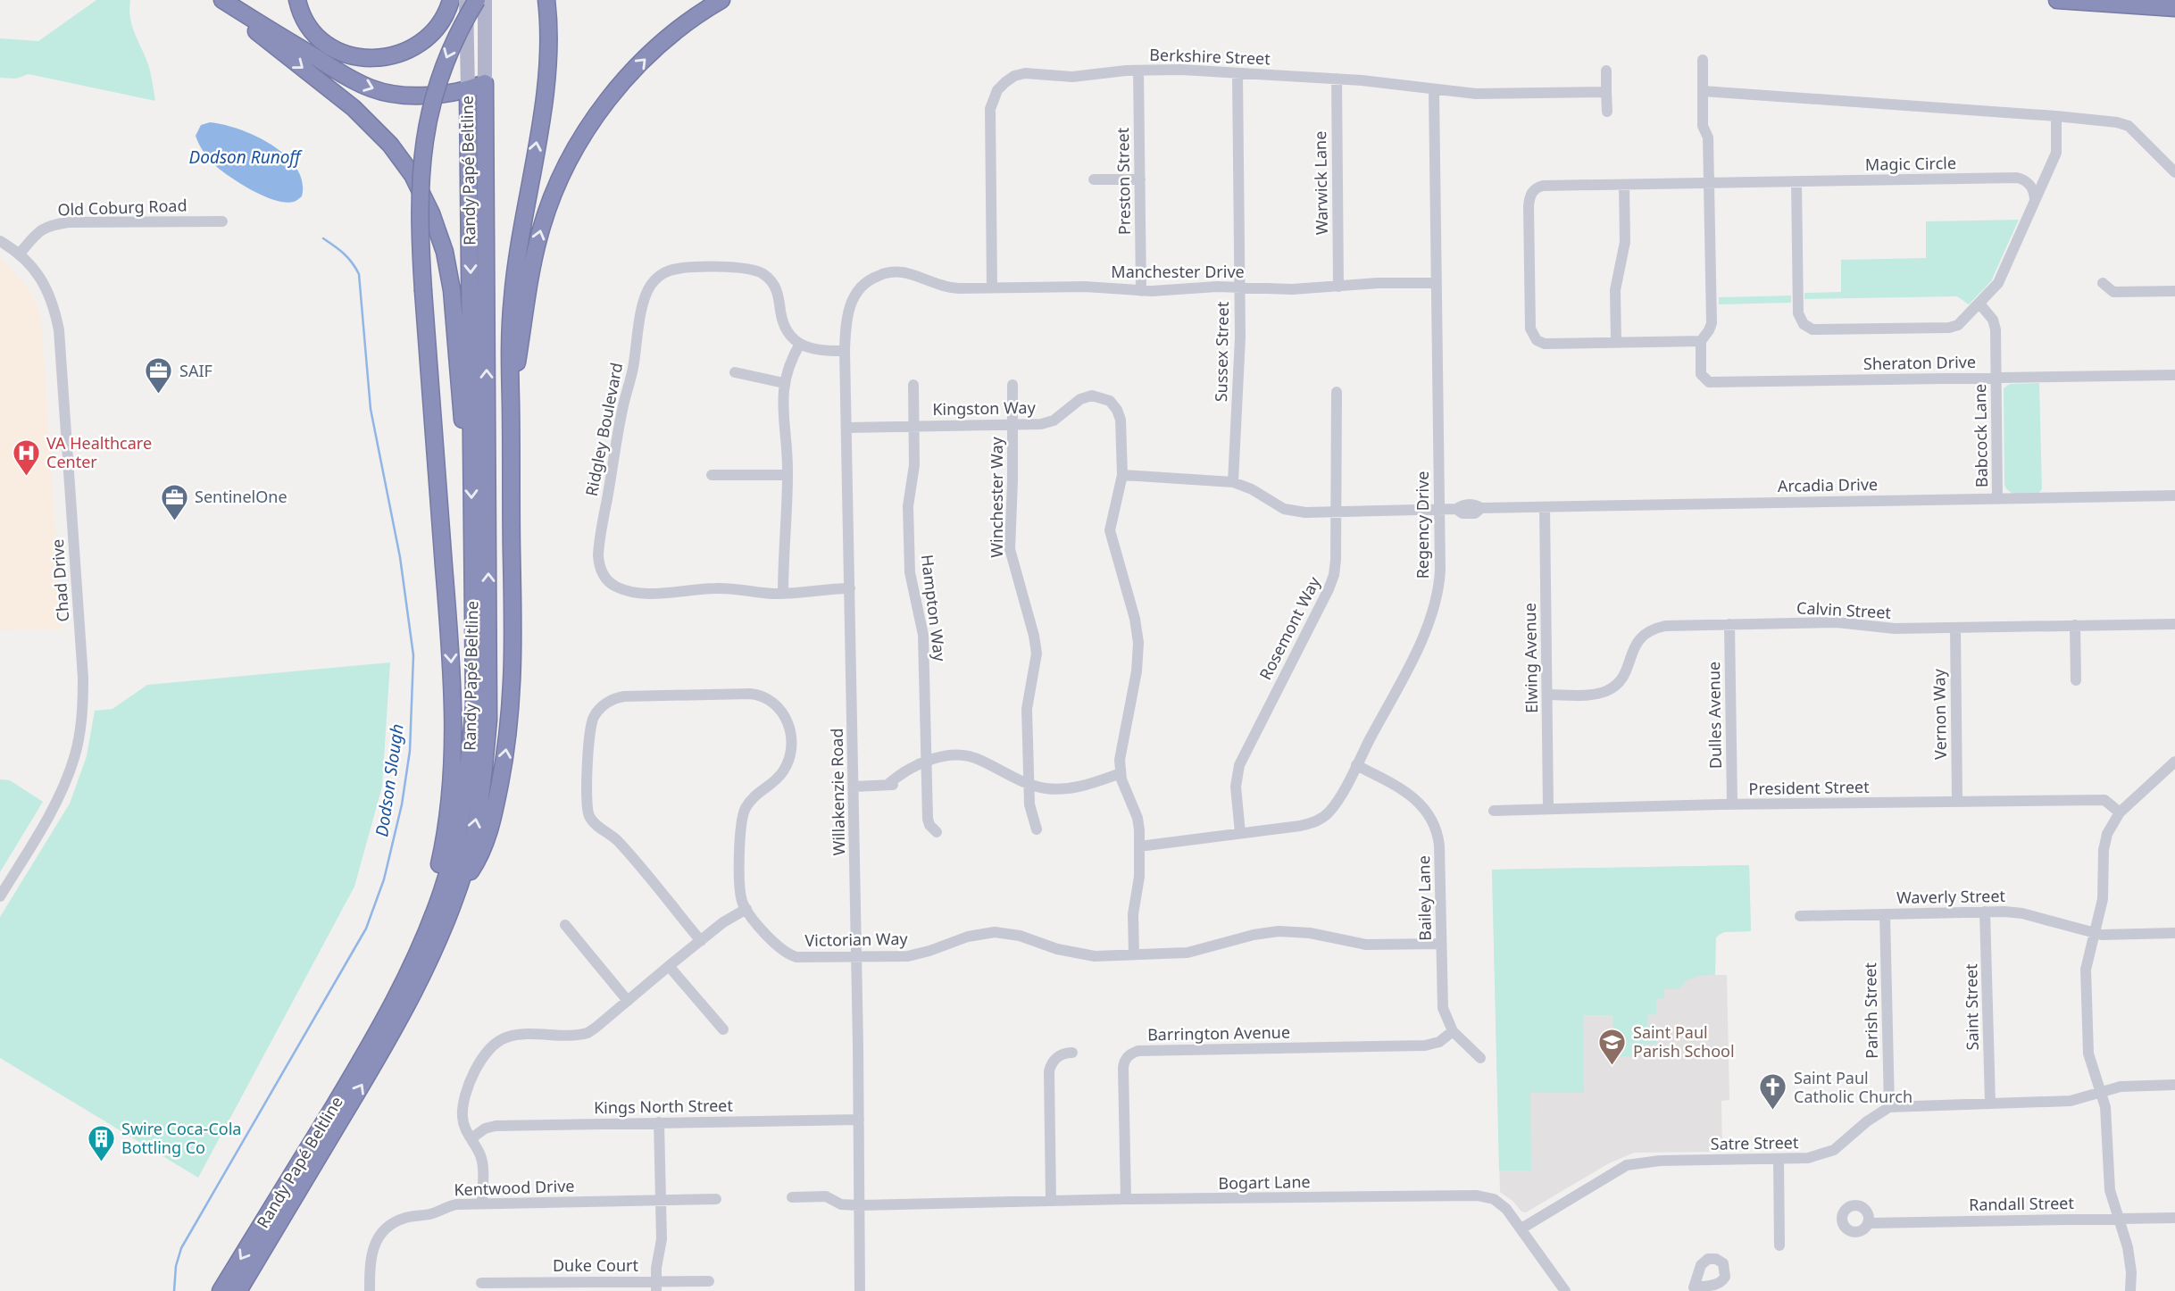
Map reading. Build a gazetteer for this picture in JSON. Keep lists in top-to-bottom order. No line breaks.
{"streets":{"highway":["Randy Papé Beltline"],"street":["Berkshire Street","Magic Circle","Preston Street","Warwick Lane","Old Coburg Road","Manchester Drive","Sussex Street","Sheraton Drive","Kingston Way","Ridgley Boulevard","Babcock Lane","Arcadia Drive","Winchester Way","Regency Drive","Chad Drive","Hampton Way","Calvin Street","Rosemont Way","Elwing Avenue","Vernon Way","Dulles Avenue","President Street","Willakenzie Road","Waverly Street","Bailey Lane","Victorian Way","Saint Street","Parish Street","Barrington Avenue","Kings North Street","Satre Street","Bogart Lane","Kentwood Drive","Randall Street","Duke Court"]},"crossings":[["Berkshire Street","Preston Street"],["Berkshire Street","Warwick Lane"],["Berkshire Street","Manchester Drive"],["Berkshire Street","Sussex Street"],["Berkshire Street","Regency Drive"],["Preston Street","Manchester Drive"],["Warwick Lane","Manchester Drive"],["Old Coburg Road","Chad Drive"],["Manchester Drive","Sussex Street"],["Manchester Drive","Regency Drive"],["Manchester Drive","Willakenzie Road"],["Sussex Street","Arcadia Drive"],["Sheraton Drive","Babcock Lane"],["Kingston Way","Arcadia Drive"],["Kingston Way","Winchester Way"],["Kingston Way","Hampton Way"],["Kingston Way","Willakenzie Road"],["Babcock Lane","Arcadia Drive"],["Arcadia Drive","Regency Drive"],["Arcadia Drive","Rosemont Way"],["Arcadia Drive","Elwing Avenue"],["Regency Drive","Rosemont Way"],["Regency Drive","Bailey Lane"],["Calvin Street","Elwing Avenue"],["Calvin Street","Vernon Way"],["Calvin Street","Dulles Avenue"],["Elwing Avenue","President Street"],["Vernon Way","President Street"],["Dulles Avenue","President Street"],["Willakenzie Road","Victorian Way"],["Willakenzie Road","Kings North Street"],["Willakenzie Road","Bogart Lane"],["Waverly Street","Saint Street"],["Waverly Street","Parish Street"],["Bailey Lane","Victorian Way"],["Bailey Lane","Barrington Avenue"],["Parish Street","Satre Street"],["Barrington Avenue","Bogart Lane"],["Satre Street","Bogart Lane"]],"water":["Dodson Runoff","Dodson Slough"],"places":{"office":["SAIF","SentinelOne"],"hospital":["VA Healthcare Center"],"school or university":["Saint Paul Parish School"],"church":["Saint Paul Catholic Church"],"building":["Swire Coca-Cola Bottling Co"]}}
